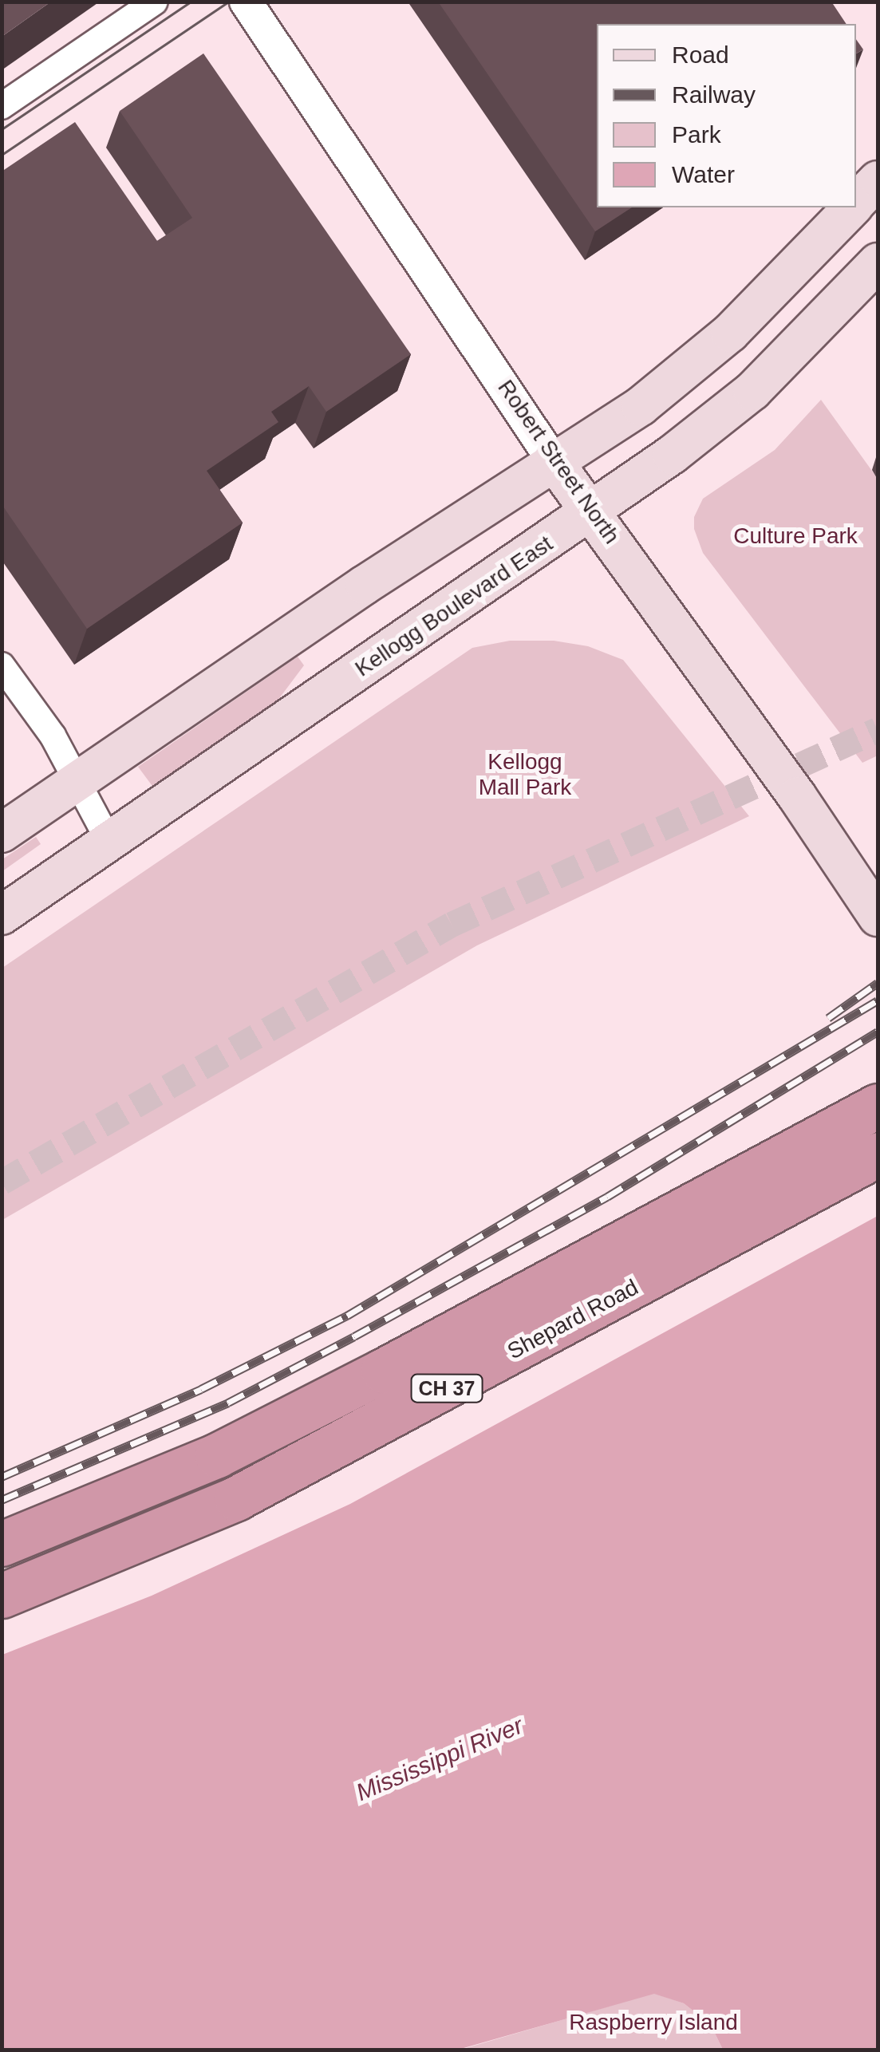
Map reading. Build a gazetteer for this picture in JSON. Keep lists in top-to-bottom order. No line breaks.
{"streets":{"highway":["Shepard Road","CH 37"],"main road":["Robert Street North","Kellogg Boulevard East"]},"crossings":[["Robert Street North","Kellogg Boulevard East"]],"water":["Mississippi River"],"parks":["Culture Park","Kellogg Mall Park","Raspberry Island"],"legend":["Road","Railway","Park","Water"]}
